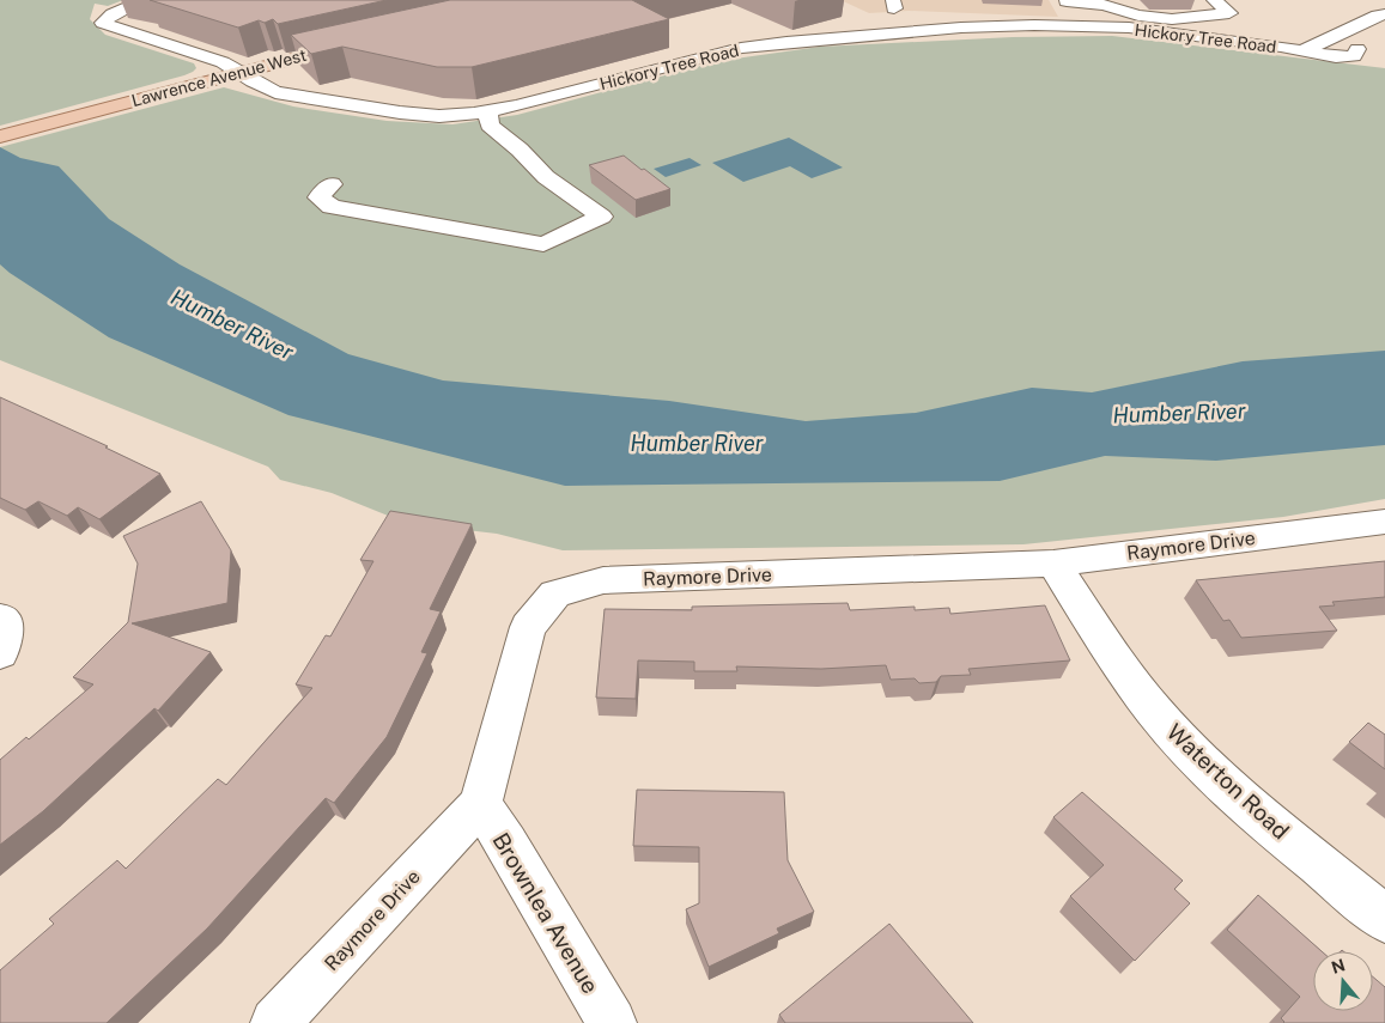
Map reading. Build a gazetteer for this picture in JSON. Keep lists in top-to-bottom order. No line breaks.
{"streets":{"main road":["Lawrence Avenue West"],"street":["Hickory Tree Road","Raymore Drive","Waterton Road","Brownlea Avenue"]},"crossings":[["Raymore Drive","Waterton Road"],["Raymore Drive","Brownlea Avenue"]],"water":["Humber River"],"north":"top"}
